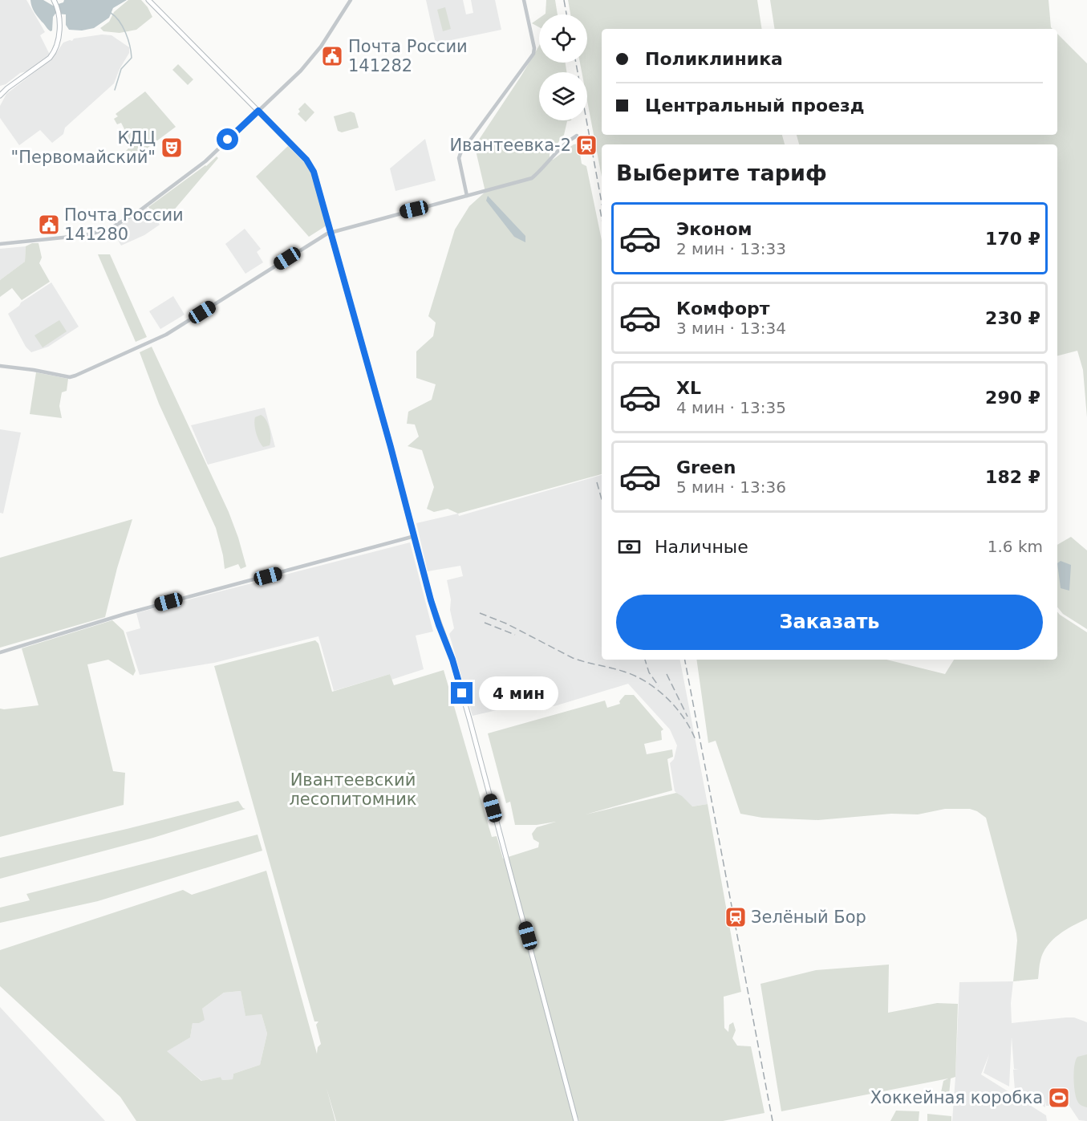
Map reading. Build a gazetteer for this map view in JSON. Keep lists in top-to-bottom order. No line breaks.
{"parks":["Ивантеевский лесопитомник"],"places":{"public building":["Почта России 141282","Почта России 141280"],"station":["Ивантеевка-2","Зелёный Бор"],"theatre":["КДЦ \"Первомайский\""],"sports":["Хоккейная коробка"]},"page":{"banner":["Поликлиника","Центральный проезд"],"heading":"Выберите тариф","list":[{"name":"Эконом","note":"2 мин · 13:33","value":"170 ₽"},{"name":"Комфорт","note":"3 мин · 13:34","value":"230 ₽"},{"name":"XL","note":"4 мин · 13:35","value":"290 ₽"},{"name":"Green","note":"5 мин · 13:36","value":"182 ₽"}],"pay":["Наличные","1.6 km"],"buttons":"Заказать","bubble":"4 мин"}}
